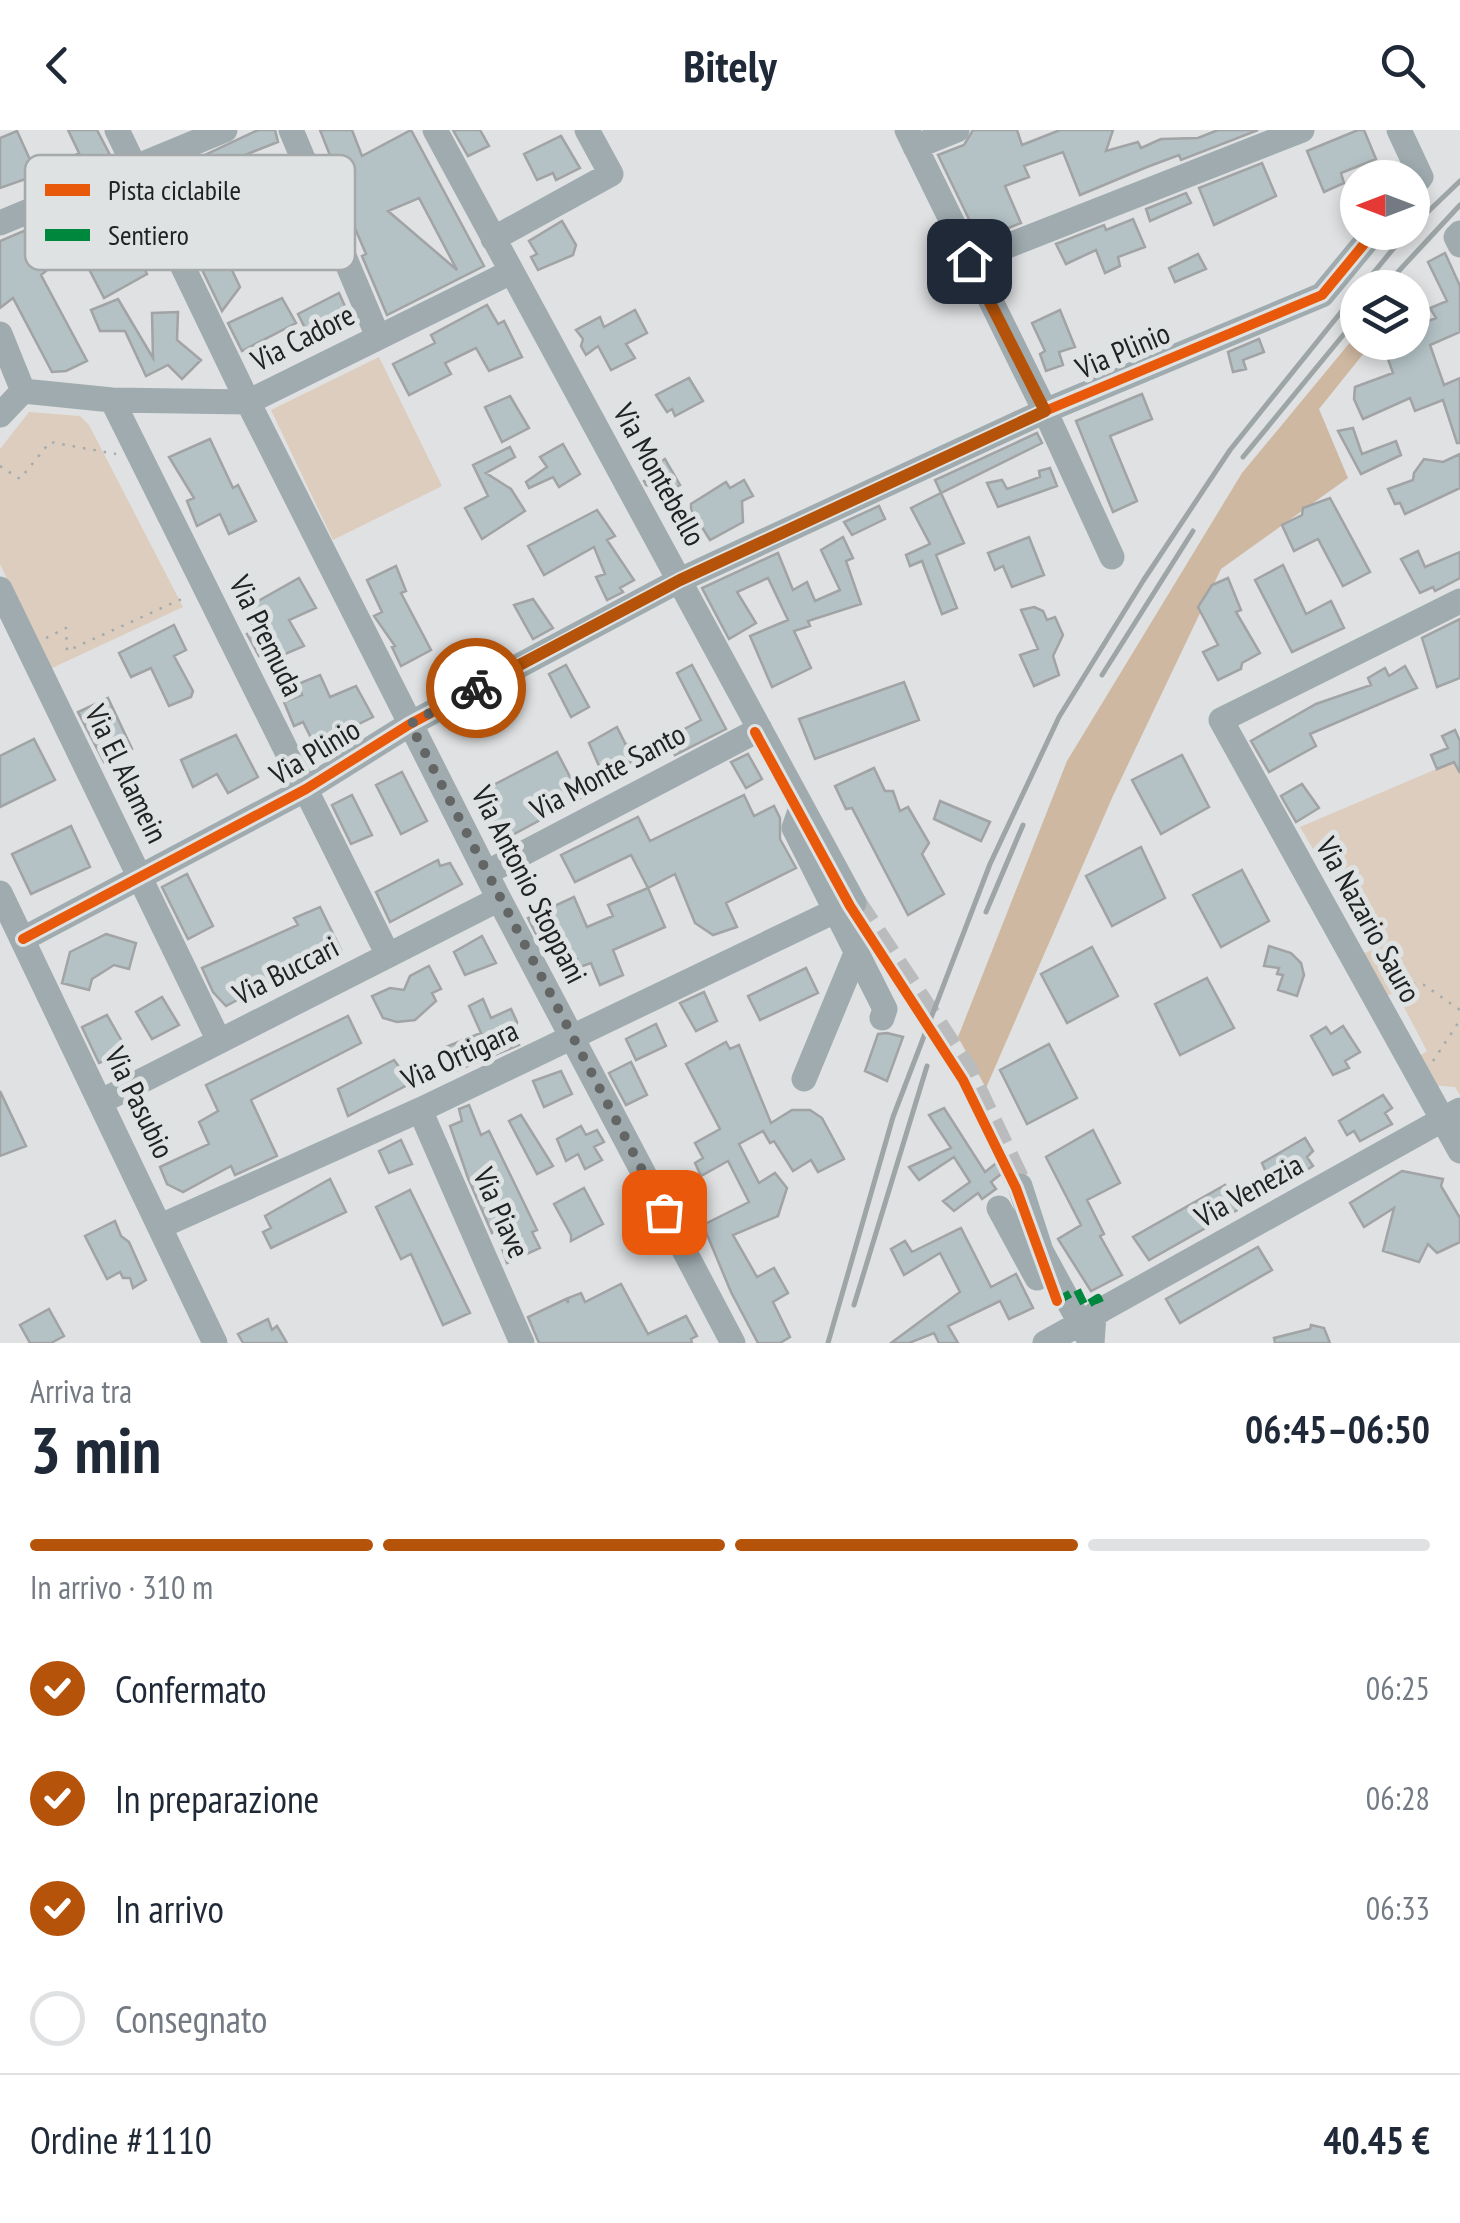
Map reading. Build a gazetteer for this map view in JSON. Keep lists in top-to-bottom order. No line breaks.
{"streets":{"street":["Via Cadore","Via Plinio","Via Montebello","Via Premuda","Via Monte Santo","Via El Alamein","Via Antonio Stoppani","Via Nazario Sauro","Via Buccari","Via Ortigara","Via Pasubio","Via Venezia","Via Piave"]},"crossings":[["Via Cadore","Via Montebello"],["Via Cadore","Via Premuda"],["Via Cadore","Via Antonio Stoppani"],["Via Plinio","Via Montebello"],["Via Plinio","Via Premuda"],["Via Plinio","Via El Alamein"],["Via Plinio","Via Antonio Stoppani"],["Via Plinio","Via Pasubio"],["Via Montebello","Via Monte Santo"],["Via Montebello","Via Ortigara"],["Via Premuda","Via Buccari"],["Via Monte Santo","Via Antonio Stoppani"],["Via El Alamein","Via Buccari"],["Via Antonio Stoppani","Via Buccari"],["Via Antonio Stoppani","Via Ortigara"],["Via Nazario Sauro","Via Venezia"],["Via Buccari","Via Pasubio"],["Via Ortigara","Via Pasubio"],["Via Ortigara","Via Piave"]],"legend":["Pista ciclabile","Sentiero"],"north":"left","page":{"header":"Bitely","heading":["3 min","Arriva tra","06:45–06:50"],"panel":["Ordine #1110","40.45 €"],"bar":"In arrivo · 310 m","list":[["Confermato","06:25"],["In preparazione","06:28"],["In arrivo","06:33"],"Consegnato"]}}
